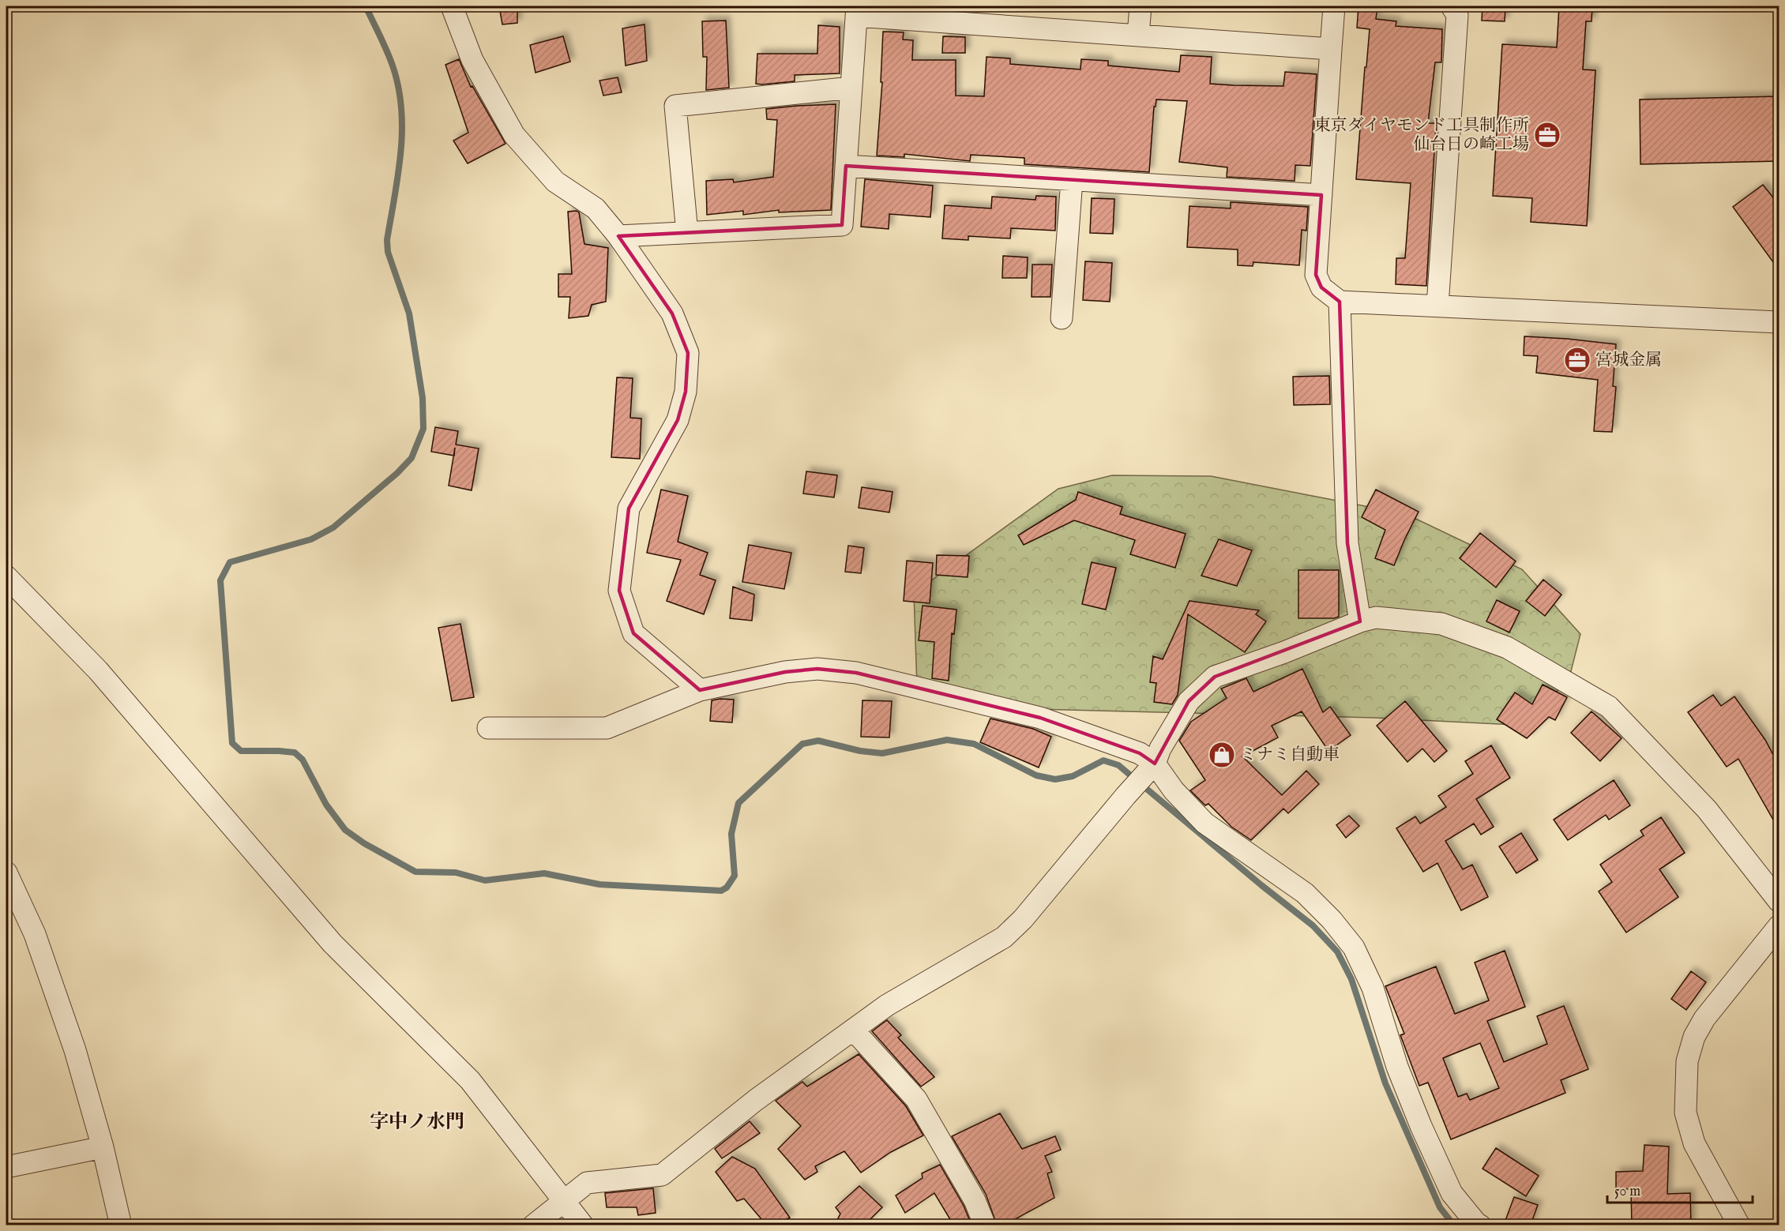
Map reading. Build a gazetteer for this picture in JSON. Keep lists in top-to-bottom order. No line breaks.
{"districts":["字中ノ水門"],"places":{"office":["東京ダイヤモンド工具制作所 仙台日の崎工場","宮城金属"],"shop":["ミナミ自動車"]},"scale_bar":"50 m"}
